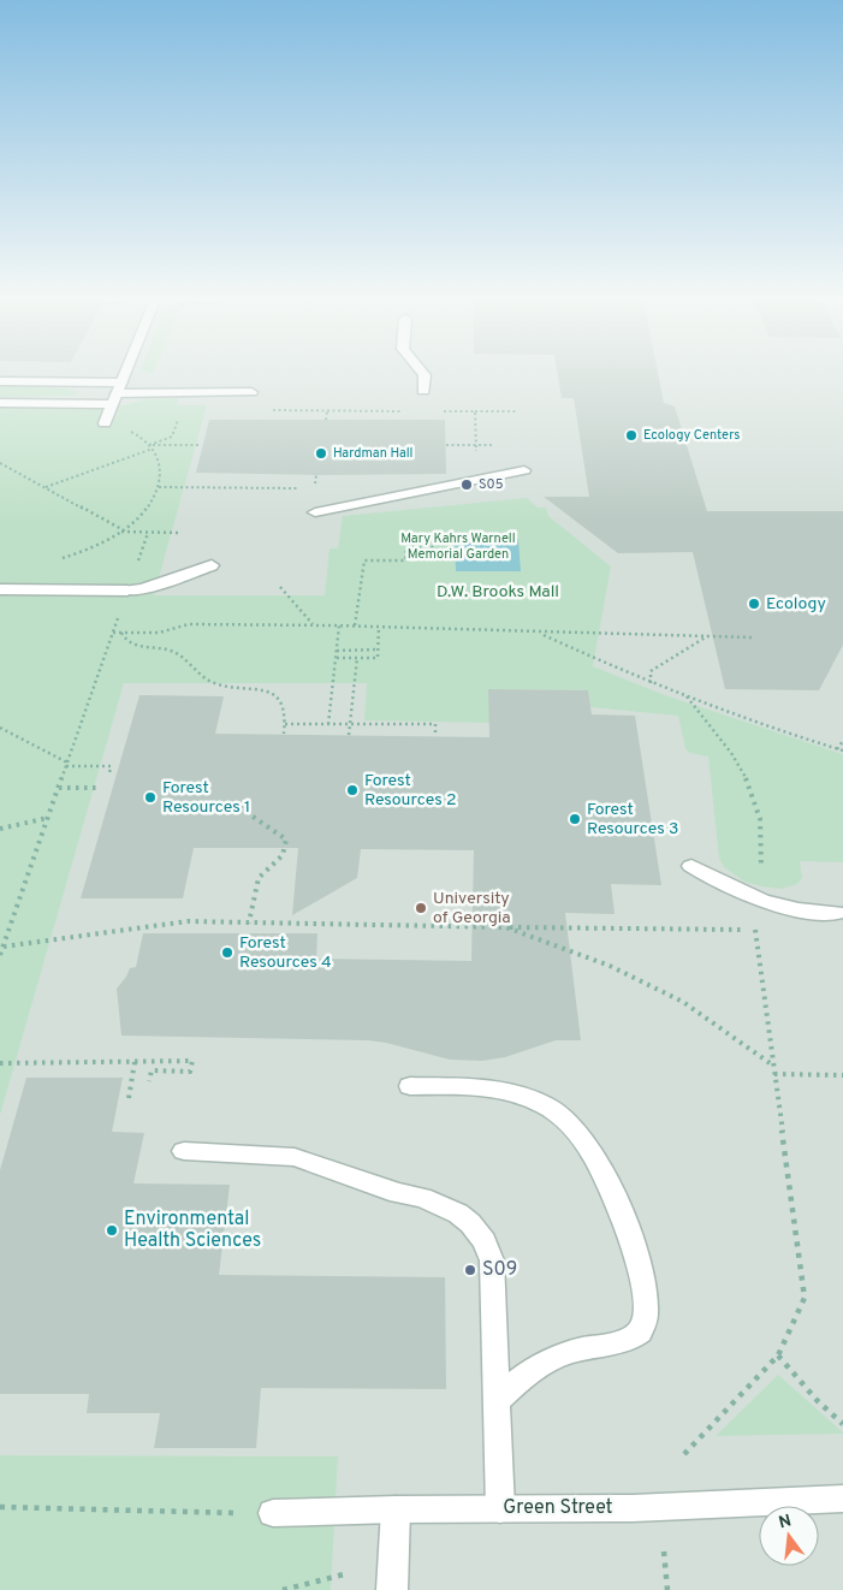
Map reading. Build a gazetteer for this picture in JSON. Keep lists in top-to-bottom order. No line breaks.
{"streets":{"street":["Green Street"]},"parks":["Mary Kahrs Warnell Memorial Garden","D.W. Brooks Mall"],"places":["Ecology Centers","Hardman Hall","S05","Ecology","Forest Resources 2","Forest Resources 1","Forest Resources 3","University of Georgia","Forest Resources 4","Environmental Health Sciences","S09"],"north":"top"}
